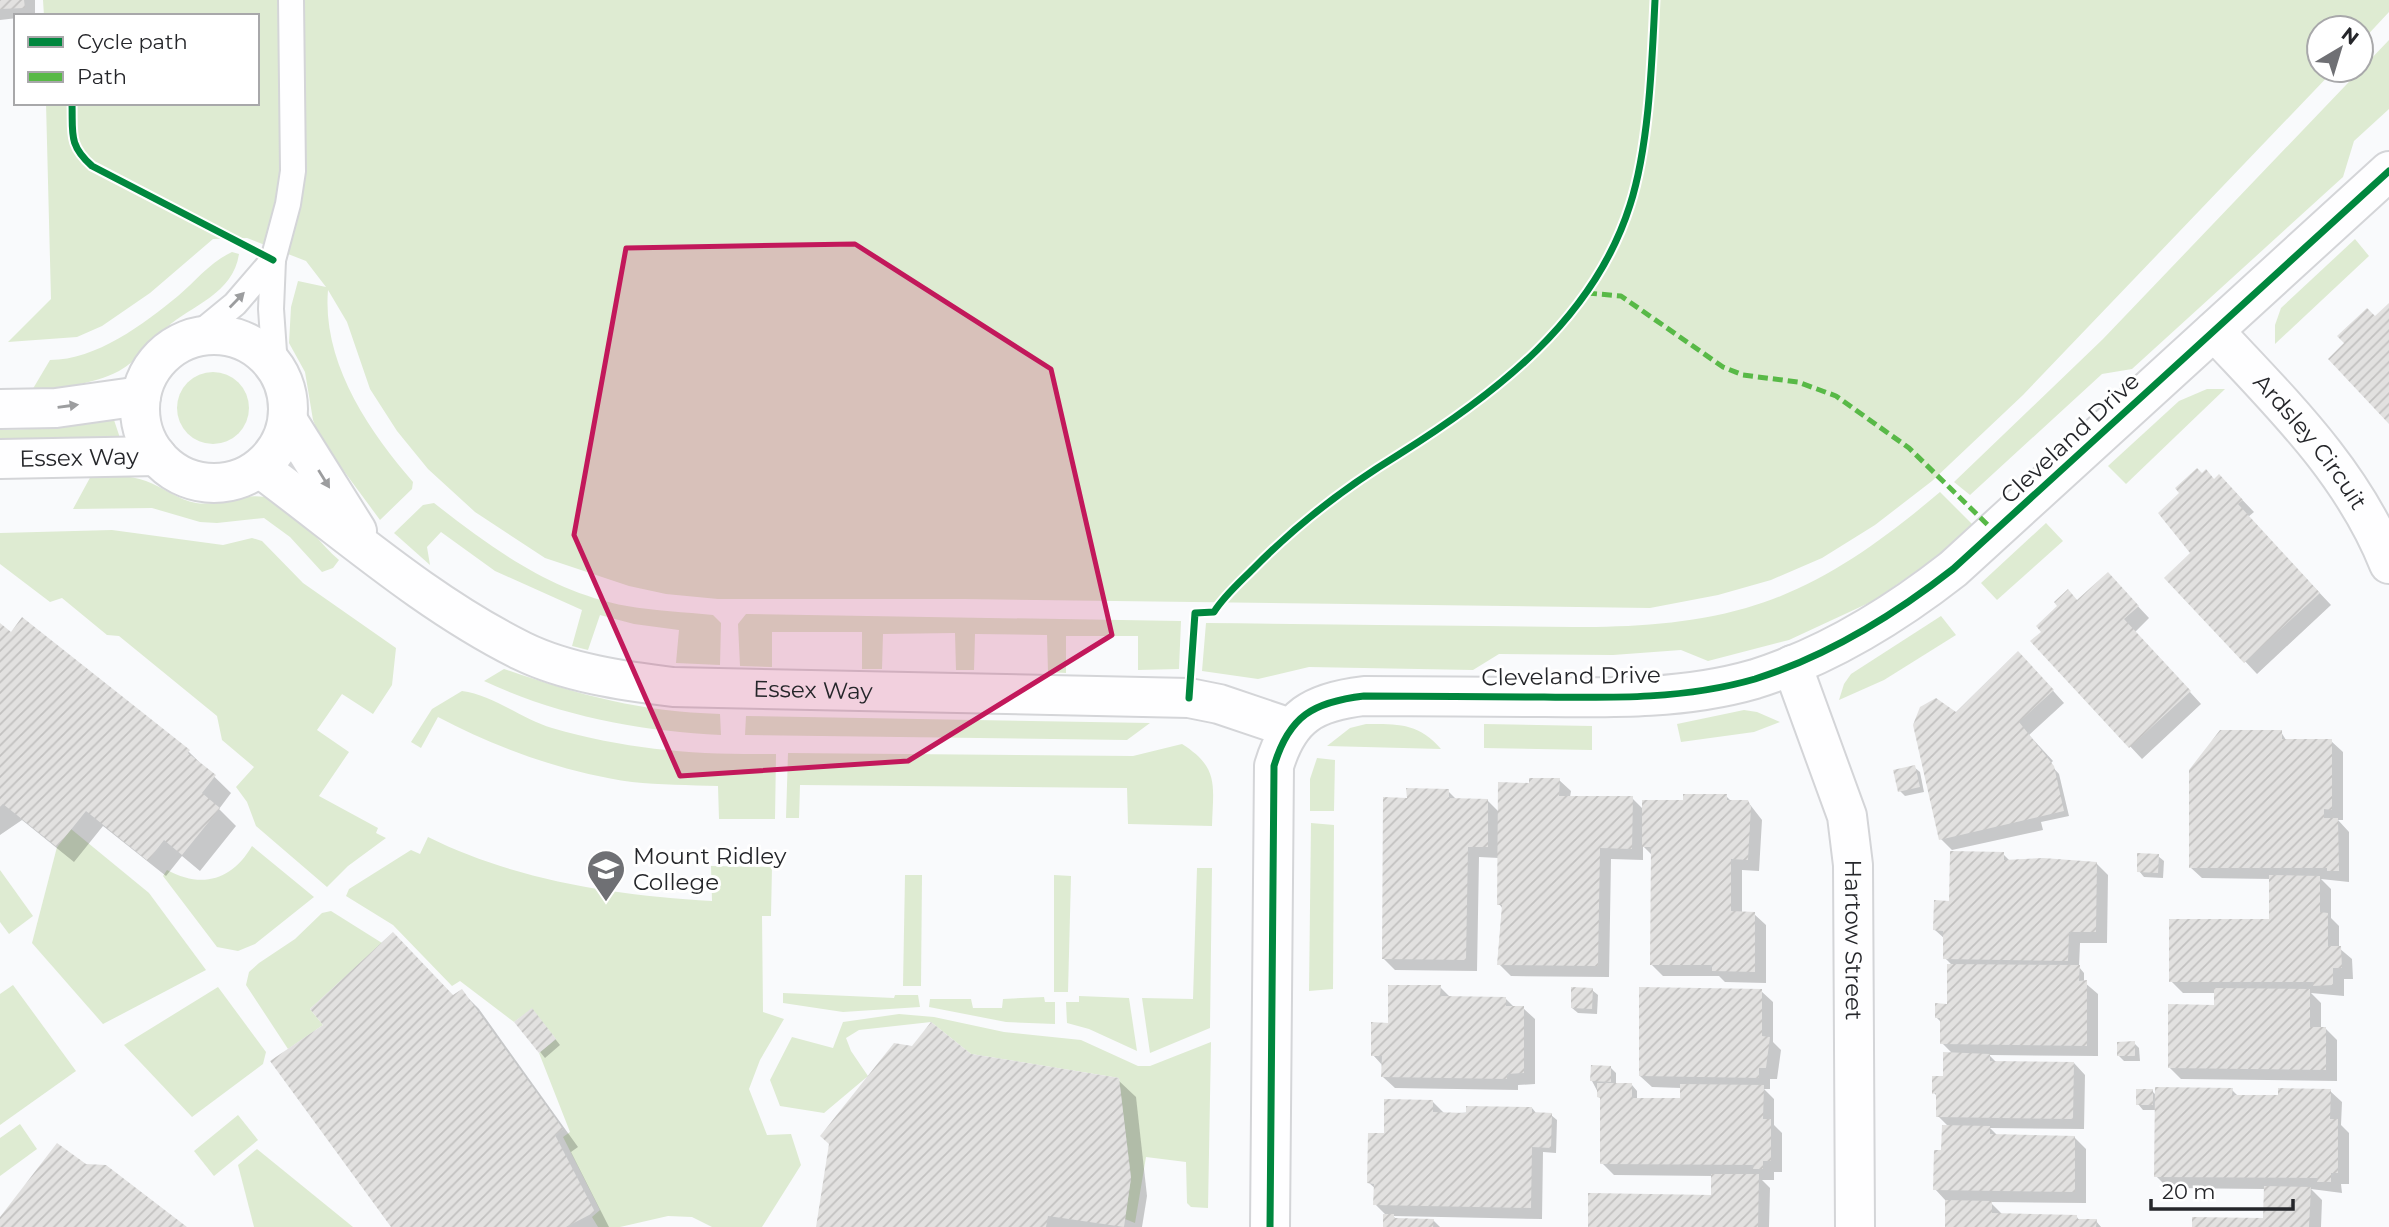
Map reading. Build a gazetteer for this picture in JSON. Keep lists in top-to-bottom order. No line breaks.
{"streets":{"street":["Cleveland Drive","Ardsley Circuit","Essex Way","Hartow Street"]},"crossings":[["Cleveland Drive","Ardsley Circuit"],["Cleveland Drive","Essex Way"],["Cleveland Drive","Hartow Street"]],"places":{"school or university":["Mount Ridley College"]},"legend":["Cycle path","Path"],"scale_bar":"20 m","north":"top right"}
